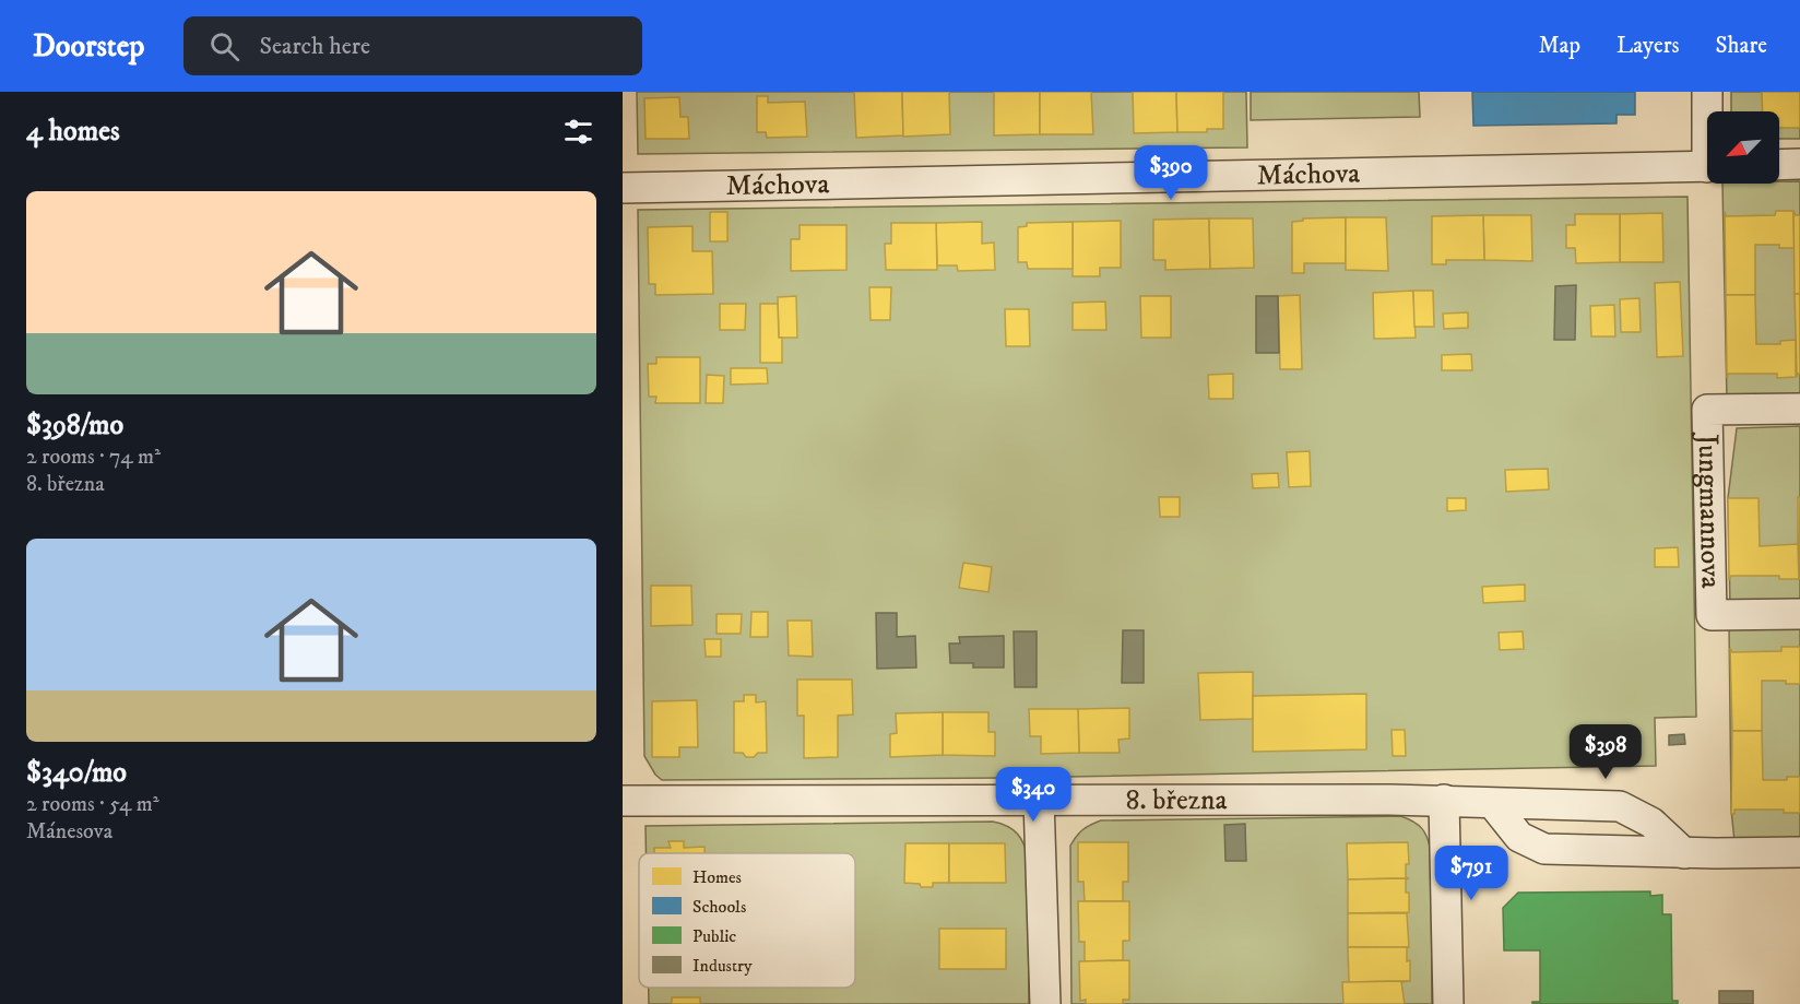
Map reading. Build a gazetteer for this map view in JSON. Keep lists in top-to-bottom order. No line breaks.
{"streets":{"street":["Máchova","Jungmannova","8. března"]},"legend":["Homes","Schools","Public","Industry"],"north":"bottom left","page":{"header":"Doorstep","search":"Search here","nav":["Map","Layers","Share"],"heading":"4 homes","price":["$390","$398","$340","$791"],"list":[{"name":"$398/mo","note":"2 rooms · 74 m² · 8. března"},{"name":"$340/mo","note":"2 rooms · 54 m² · Mánesova"}]}}
